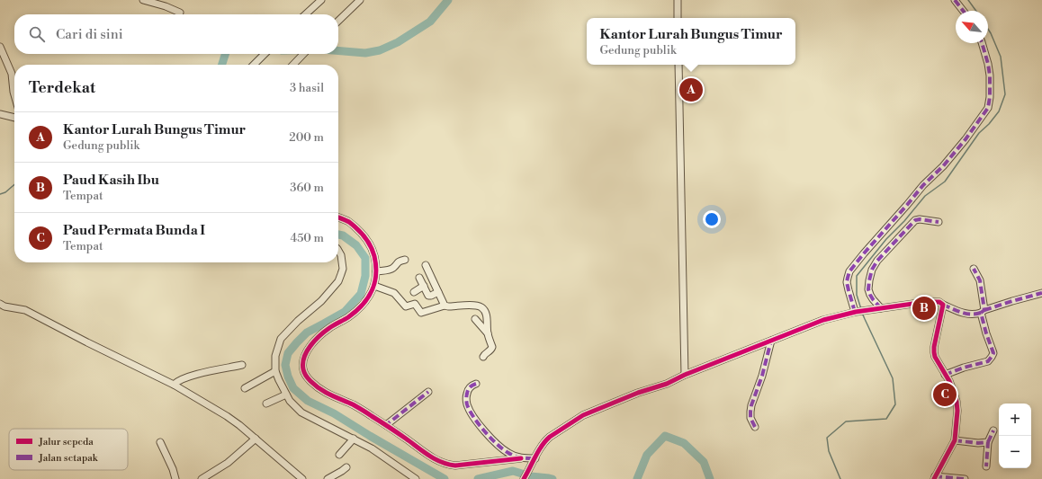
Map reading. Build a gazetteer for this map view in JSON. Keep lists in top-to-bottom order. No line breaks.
{"legend":["Jalur sepeda","Jalan setapak"],"north":"top left","page":{"search":"Cari di sini","popup":["Kantor Lurah Bungus Timur","Gedung publik"],"heading":["Terdekat","3 hasil"],"pins":["A","B","C"],"list":[{"mark":"A","name":"Kantor Lurah Bungus Timur","note":"Gedung publik","value":"200 m"},{"mark":"B","name":"Paud Kasih Ibu","note":"Tempat","value":"360 m"},{"mark":"C","name":"Paud Permata Bunda I","note":"Tempat","value":"450 m"}],"map_buttons":["+","−"]}}
